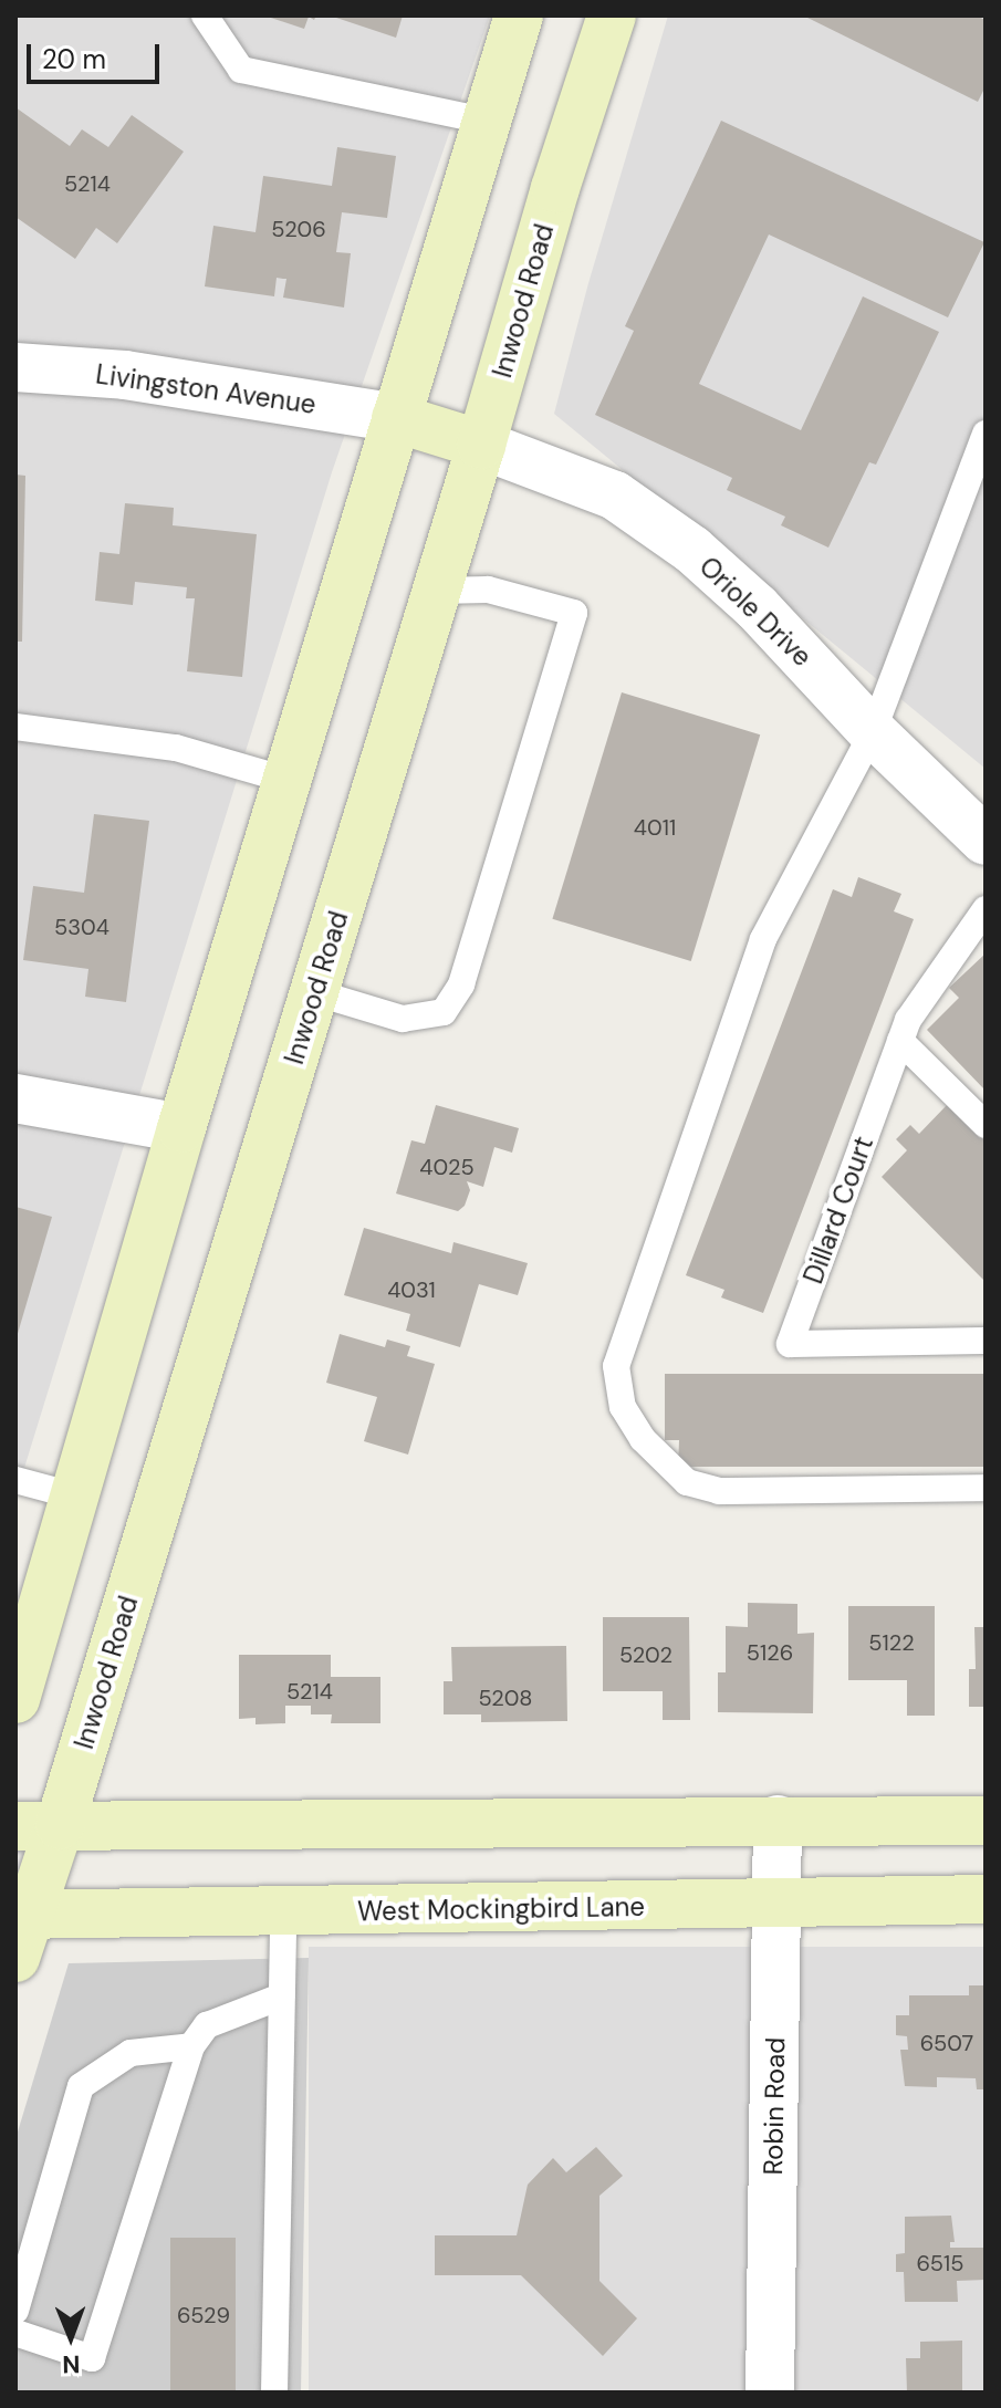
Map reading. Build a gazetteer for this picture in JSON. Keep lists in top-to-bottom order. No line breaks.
{"streets":{"main road":["Inwood Road","West Mockingbird Lane"],"street":["Livingston Avenue","Oriole Drive","Robin Road"],"lane":["Dillard Court"]},"crossings":[["Inwood Road","Oriole Drive"],["Inwood Road","West Mockingbird Lane"],["West Mockingbird Lane","Robin Road"]],"house_numbers":["5214","5206","4011","5304","4025","4031","5122","5126","5202","5214","5208","6507","6515","6529"],"scale_bar":"20 m","north":"bottom"}
